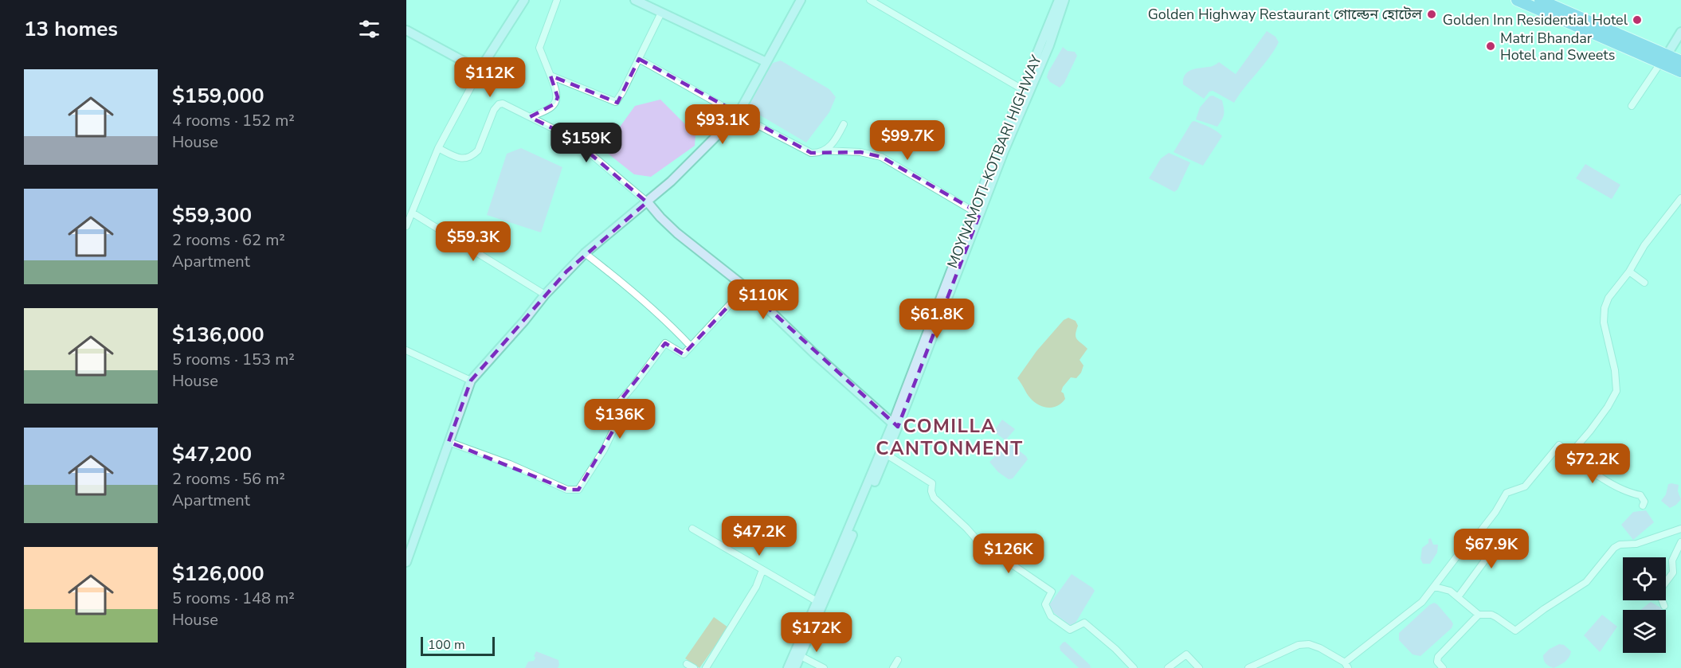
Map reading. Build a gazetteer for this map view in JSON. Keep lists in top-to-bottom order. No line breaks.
{"streets":{"main road":["MOYNAMOTI–KOTBARI HIGHWAY"]},"districts":["COMILLA CANTONMENT"],"places":["Golden Highway Restaurant গোল্ডেন হোটেল","Golden Inn Residential Hotel","Matri Bhandar Hotel and Sweets"],"scale_bar":"100 m","page":{"heading":"13 homes","list":[{"name":"$159,000","note":"4 rooms · 152 m² · House"},{"name":"$59,300","note":"2 rooms · 62 m² · Apartment"},{"name":"$136,000","note":"5 rooms · 153 m² · House"},{"name":"$47,200","note":"2 rooms · 56 m² · Apartment"},{"name":"$126,000","note":"5 rooms · 148 m² · House"}],"price":["$112K","$93.1K","$99.7K","$159K","$59.3K","$110K","$61.8K","$136K","$72.2K","$47.2K","$67.9K","$126K","$172K"],"scale":"100 m"}}
